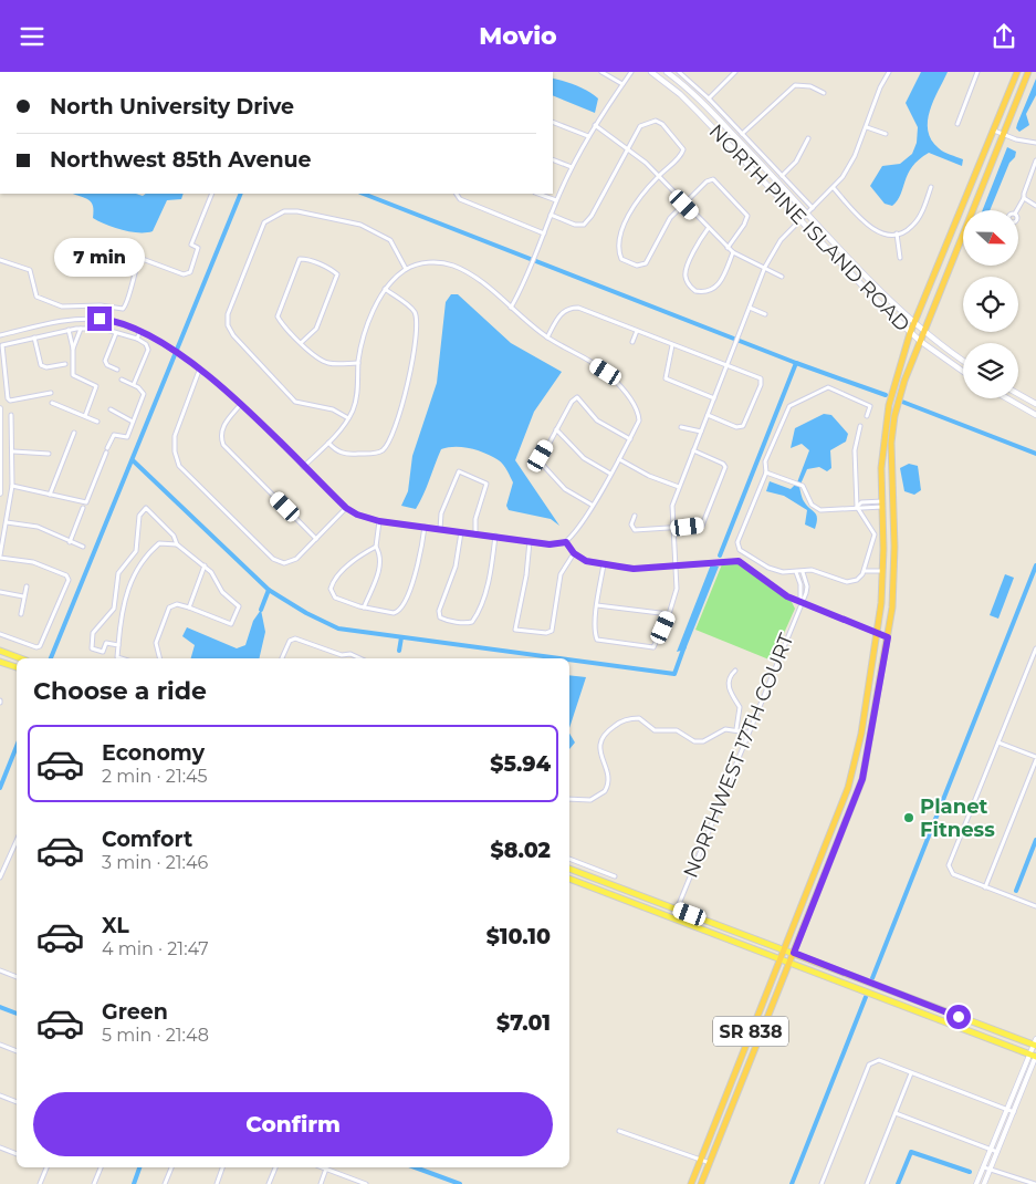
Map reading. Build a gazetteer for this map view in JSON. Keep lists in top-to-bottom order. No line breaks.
{"streets":{"highway":["SR 838"],"main road":["NORTH PINE ISLAND ROAD"],"street":["NORTHWEST 17TH COURT"]},"places":["Planet Fitness"],"north":"right","page":{"header":"Movio","banner":["North University Drive","Northwest 85th Avenue"],"bubble":"7 min","heading":"Choose a ride","list":[{"name":"Economy","note":"2 min · 21:45","value":"$5.94"},{"name":"Comfort","note":"3 min · 21:46","value":"$8.02"},{"name":"XL","note":"4 min · 21:47","value":"$10.10"},{"name":"Green","note":"5 min · 21:48","value":"$7.01"}],"buttons":"Confirm"}}
